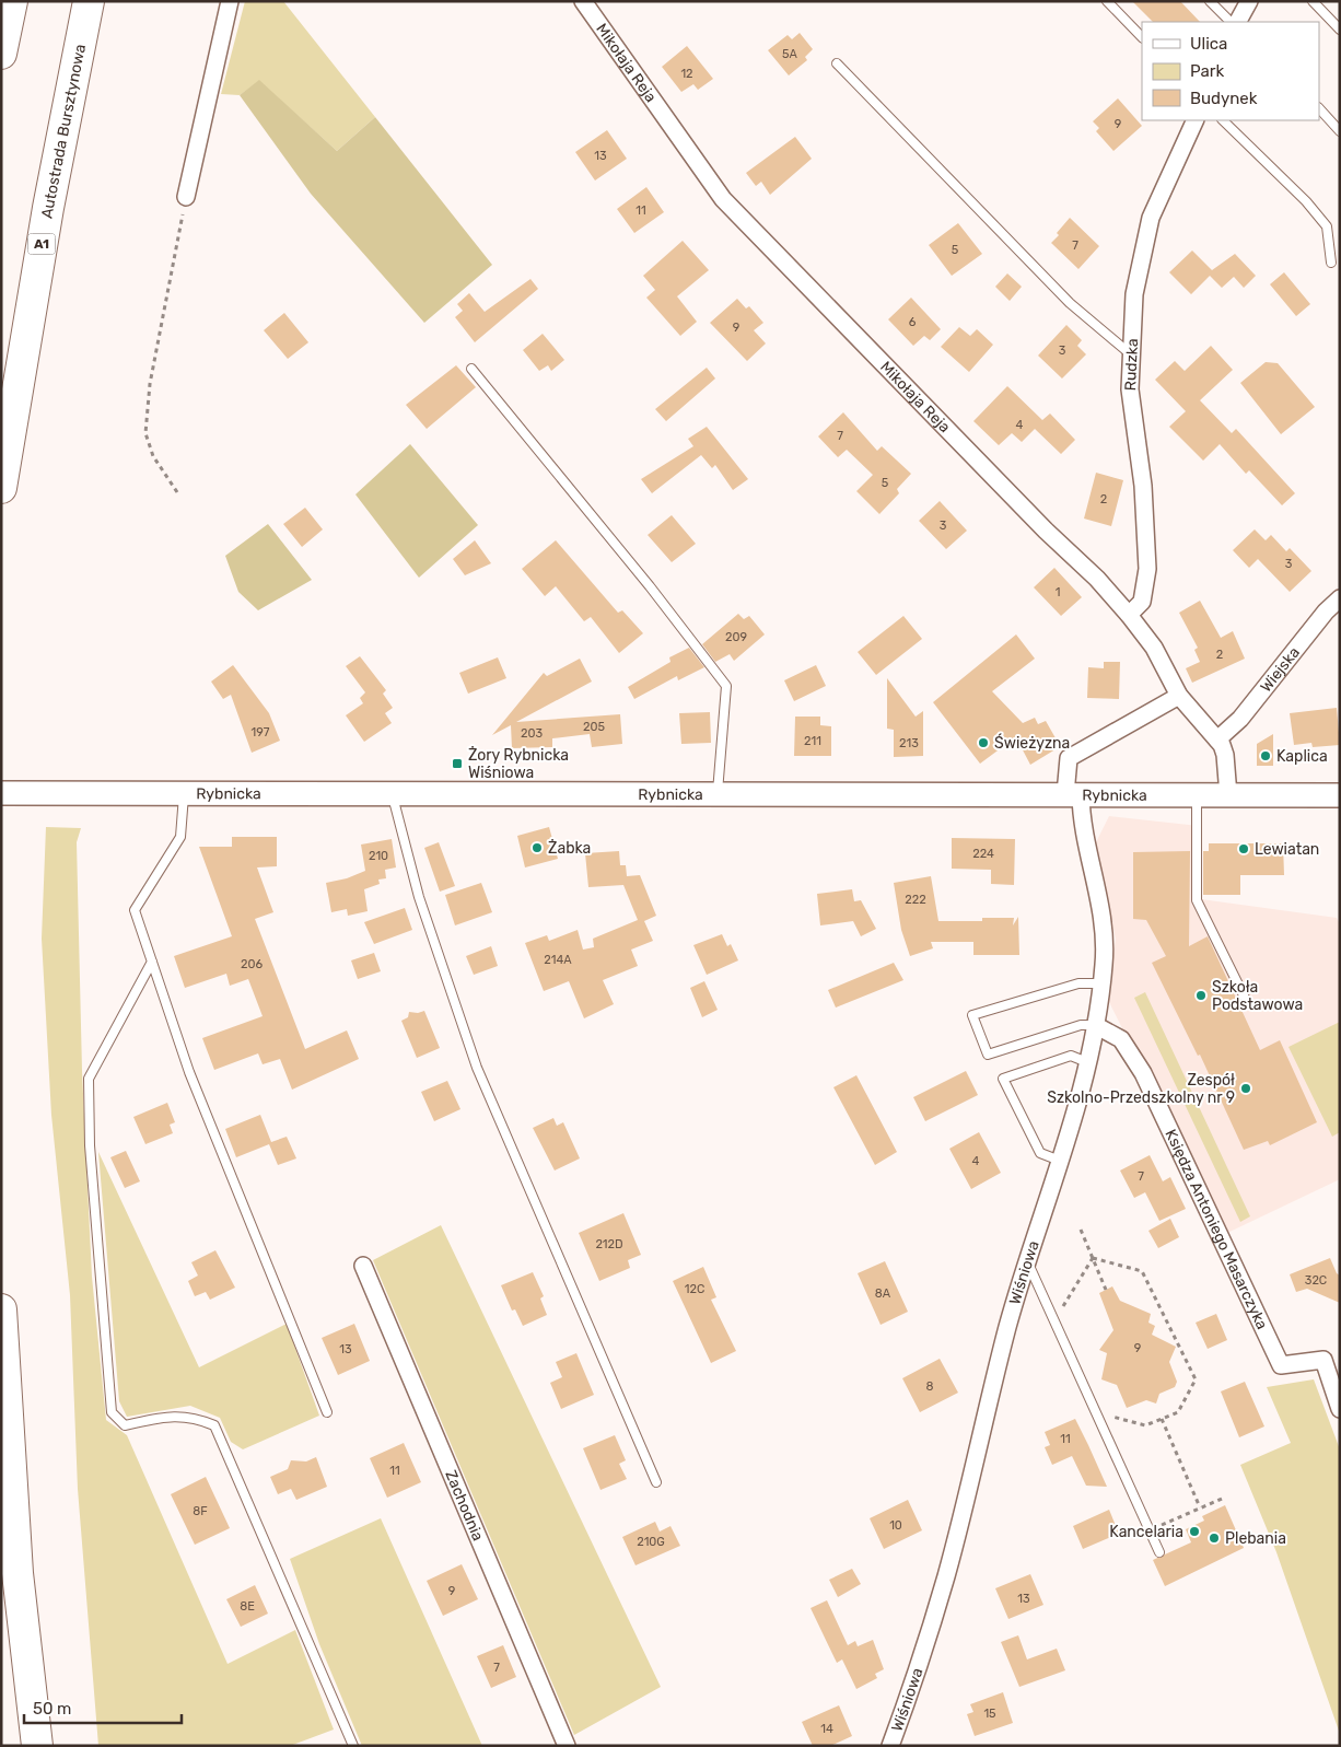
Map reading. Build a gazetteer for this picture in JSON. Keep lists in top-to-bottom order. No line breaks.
{"streets":{"highway":["Autostrada Bursztynowa","A1"],"street":["Mikołaja Reja","Rudzka","Wiejska","Rybnicka","Księdza Antoniego Masarczyka","Wiśniowa","Zachodnia"]},"crossings":[["Mikołaja Reja","Rudzka"],["Mikołaja Reja","Wiejska"],["Mikołaja Reja","Rybnicka"],["Mikołaja Reja","Wiśniowa"],["Rybnicka","Wiśniowa"],["Księdza Antoniego Masarczyka","Wiśniowa"]],"places":{"other":["Świeżyzna","Kaplica","Żabka","Lewiatan","Szkoła Podstawowa","Zespół Szkolno-Przedszkolny nr 9","Kancelaria","Plebania"],"transit":["Żory Rybnicka Wiśniowa"]},"house_numbers":["5A","12","9","13","11","7","5","6","9","3","4","7","5","2","3","3","1","209","2","205","197","203","211","213","224","210","222","214A","206","4","7","212D","32C","12C","8A","9","13","8","11","11","8F","10","210G","9","13","8E","7","15","14"],"legend":["Ulica","Park","Budynek"],"scale_bar":"50 m"}
